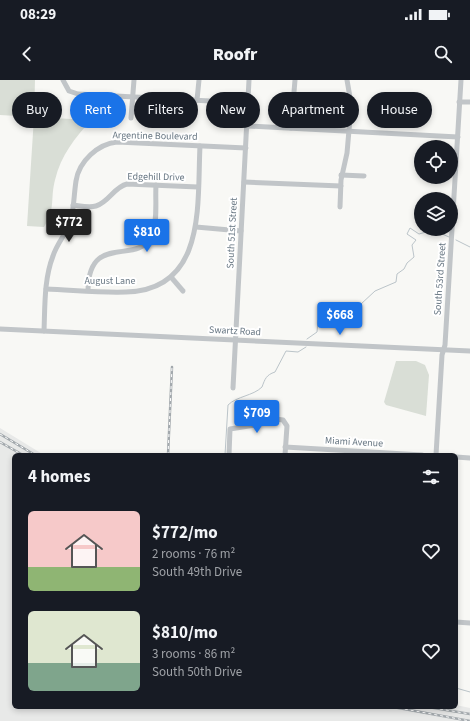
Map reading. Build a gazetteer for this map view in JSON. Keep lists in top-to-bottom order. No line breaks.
{"streets":{"street":["Argentine Boulevard","Edgehill Drive","South 51st Street","South 53rd Street","August Lane","Swartz Road","Miami Avenue"]},"crossings":[["Argentine Boulevard","Edgehill Drive"],["Argentine Boulevard","South 51st Street"],["South 51st Street","Swartz Road"],["South 53rd Street","Swartz Road"]],"page":{"status":"08:29","header":"Roofr","chip":["Buy","Rent","Filters","New","Apartment","House"],"price":["$772","$810","$668","$709"],"heading":"4 homes","list":[{"name":"$772/mo","note":"2 rooms · 76 m² · South 49th Drive"},{"name":"$810/mo","note":"3 rooms · 86 m² · South 50th Drive"}]}}
